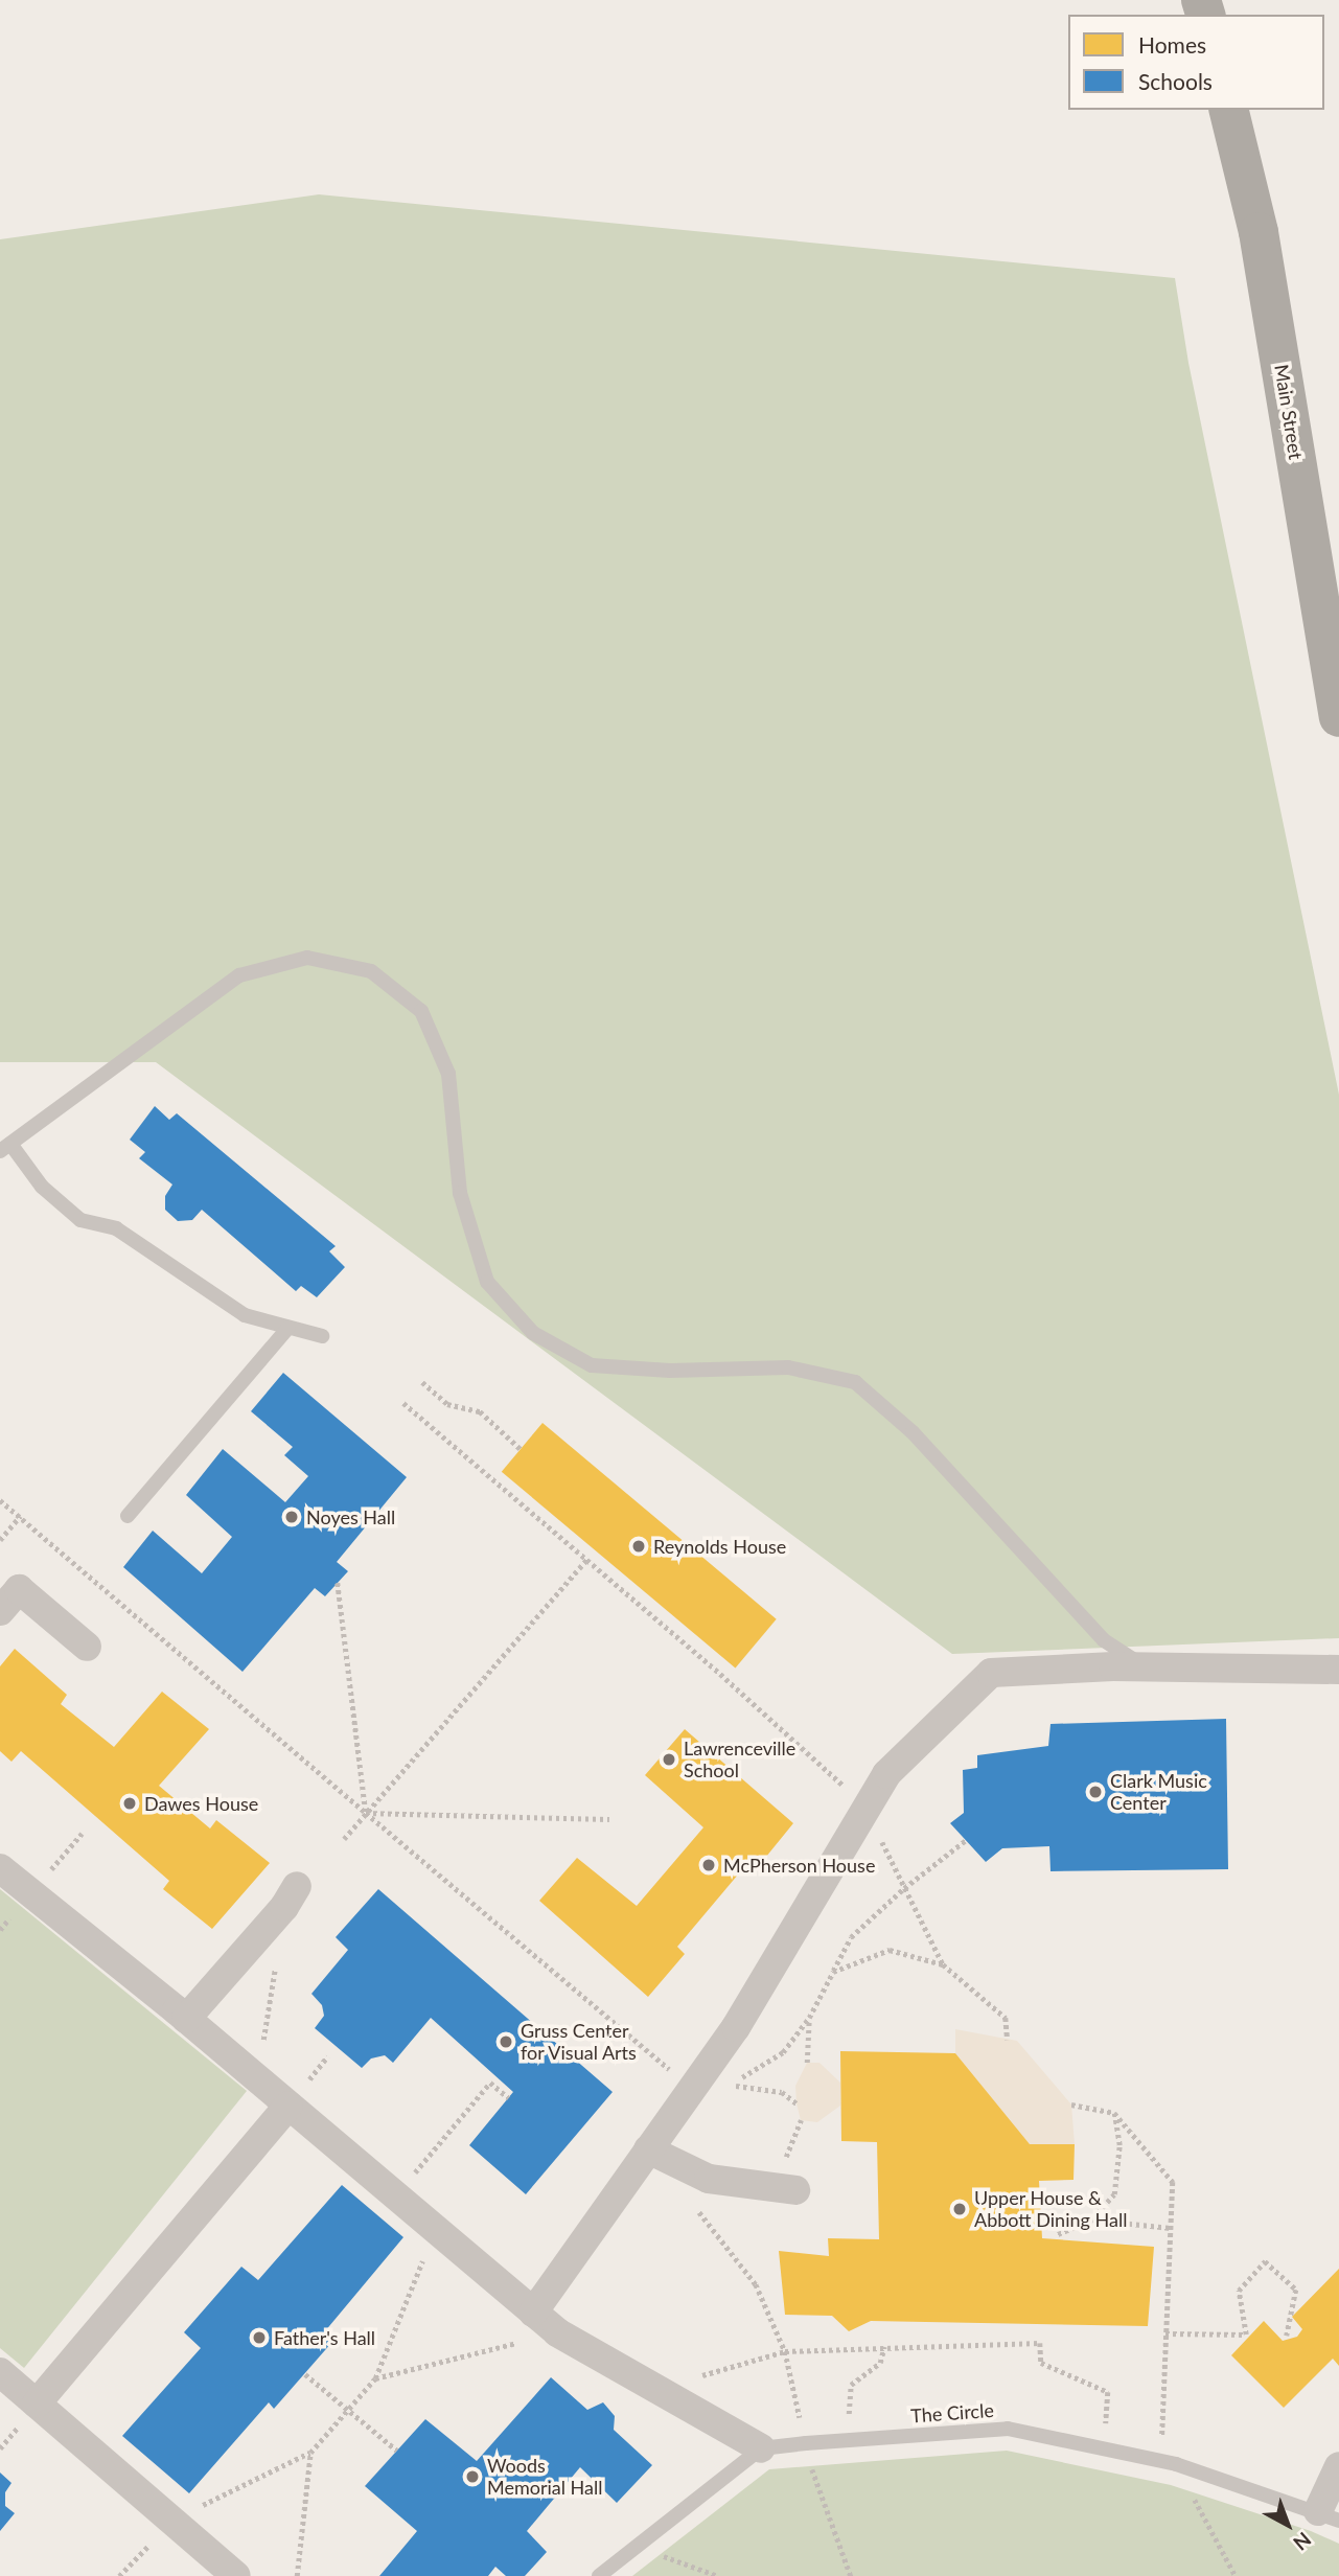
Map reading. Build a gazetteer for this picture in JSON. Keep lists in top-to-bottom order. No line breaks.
{"streets":{"highway":["Main Street"],"lane":["The Circle"]},"places":["Noyes Hall","Reynolds House","Lawrenceville School","Clark Music Center","Dawes House","McPherson House","Gruss Center for Visual Arts","Upper House & Abbott Dining Hall","Father's Hall","Woods Memorial Hall"],"legend":["Homes","Schools"],"north":"bottom right"}
